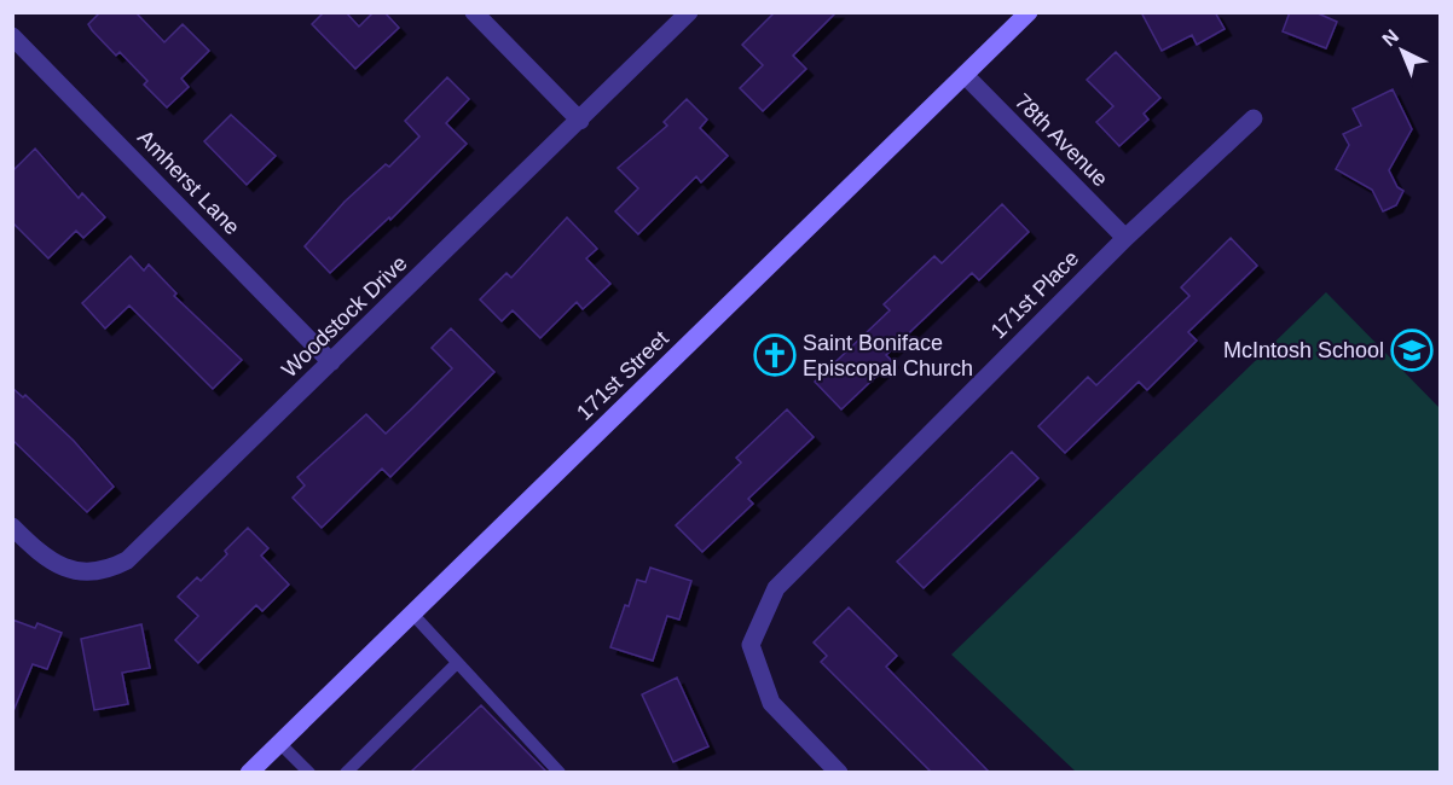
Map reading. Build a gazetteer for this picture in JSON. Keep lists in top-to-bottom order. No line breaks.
{"streets":{"street":["78th Avenue","Amherst Lane","171st Place","Woodstock Drive","171st Street"]},"crossings":[["78th Avenue","171st Place"],["78th Avenue","171st Street"],["Amherst Lane","Woodstock Drive"]],"places":{"school or university":["McIntosh School"],"church":["Saint Boniface Episcopal Church"]},"north":"top left"}
